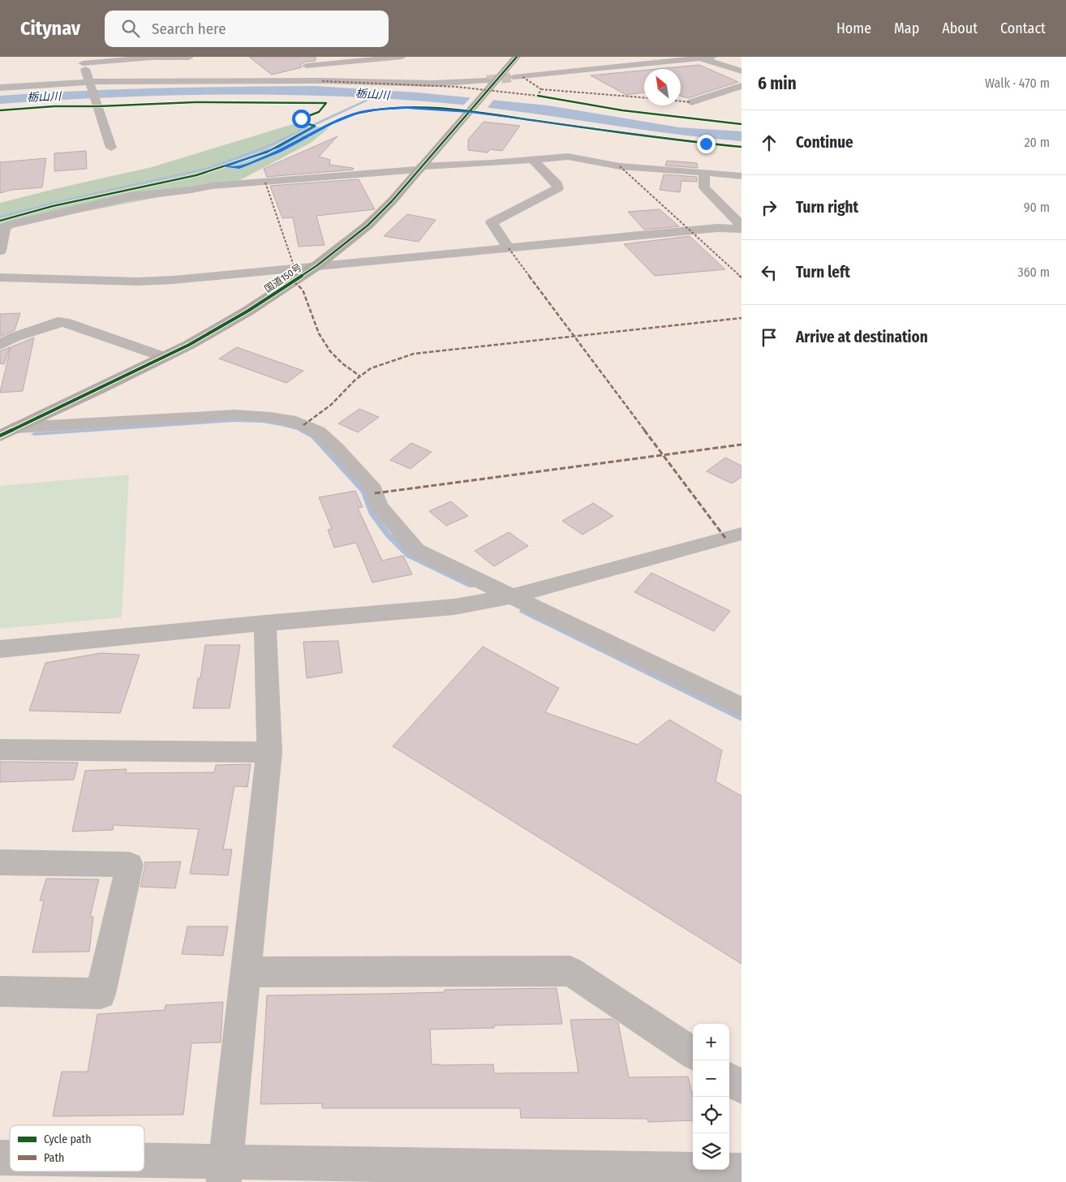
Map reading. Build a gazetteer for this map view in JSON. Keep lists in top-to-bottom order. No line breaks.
{"streets":{"highway":["国道150号"]},"water":["栃山川"],"legend":["Cycle path","Path"],"north":"top left","page":{"header":"Citynav","search":"Search here","nav":["Home","Map","About","Contact"],"heading":["6 min","Walk · 470 m"],"list":[["Continue","20 m"],["Turn right","90 m"],["Turn left","360 m"],"Arrive at destination"],"map_buttons":["+","−"]}}
